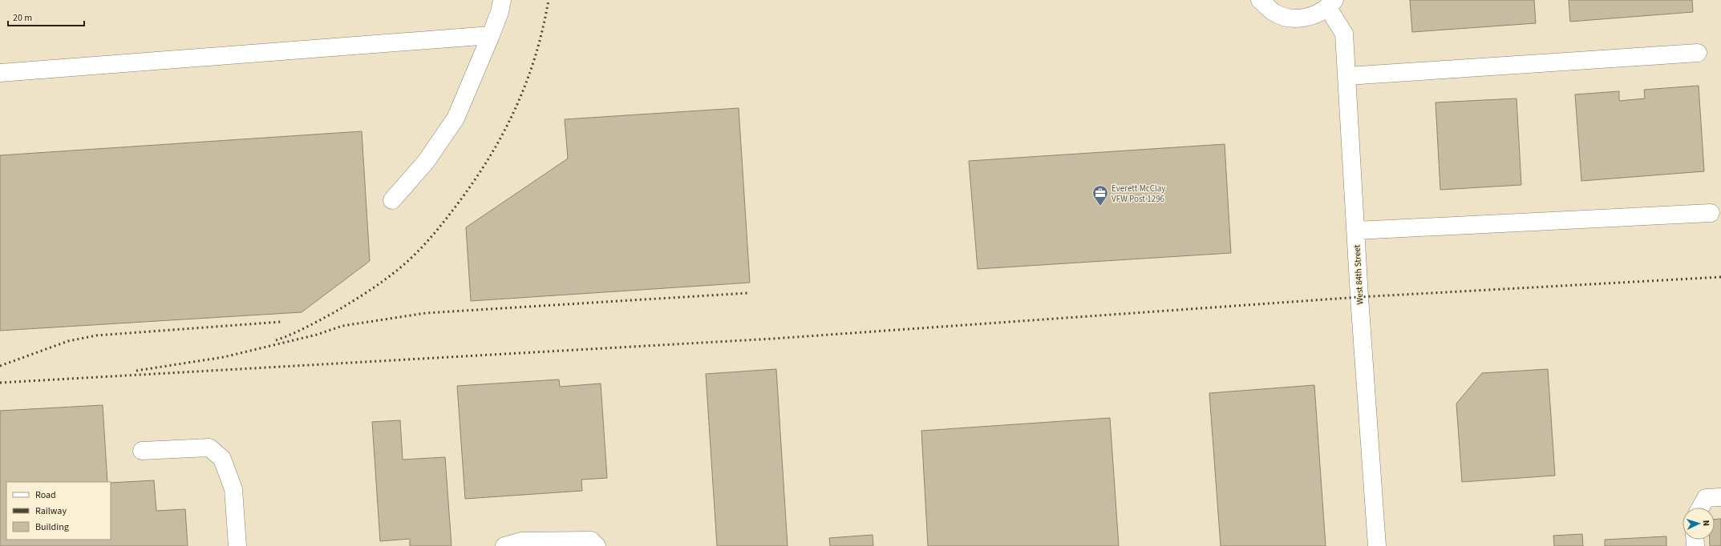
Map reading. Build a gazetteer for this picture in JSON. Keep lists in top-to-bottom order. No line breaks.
{"streets":{"street":["West 84th Street"]},"places":{"office":["Everett McClay VFW Post 1296"]},"legend":["Road","Railway","Building"],"scale_bar":"20 m","north":"right"}
